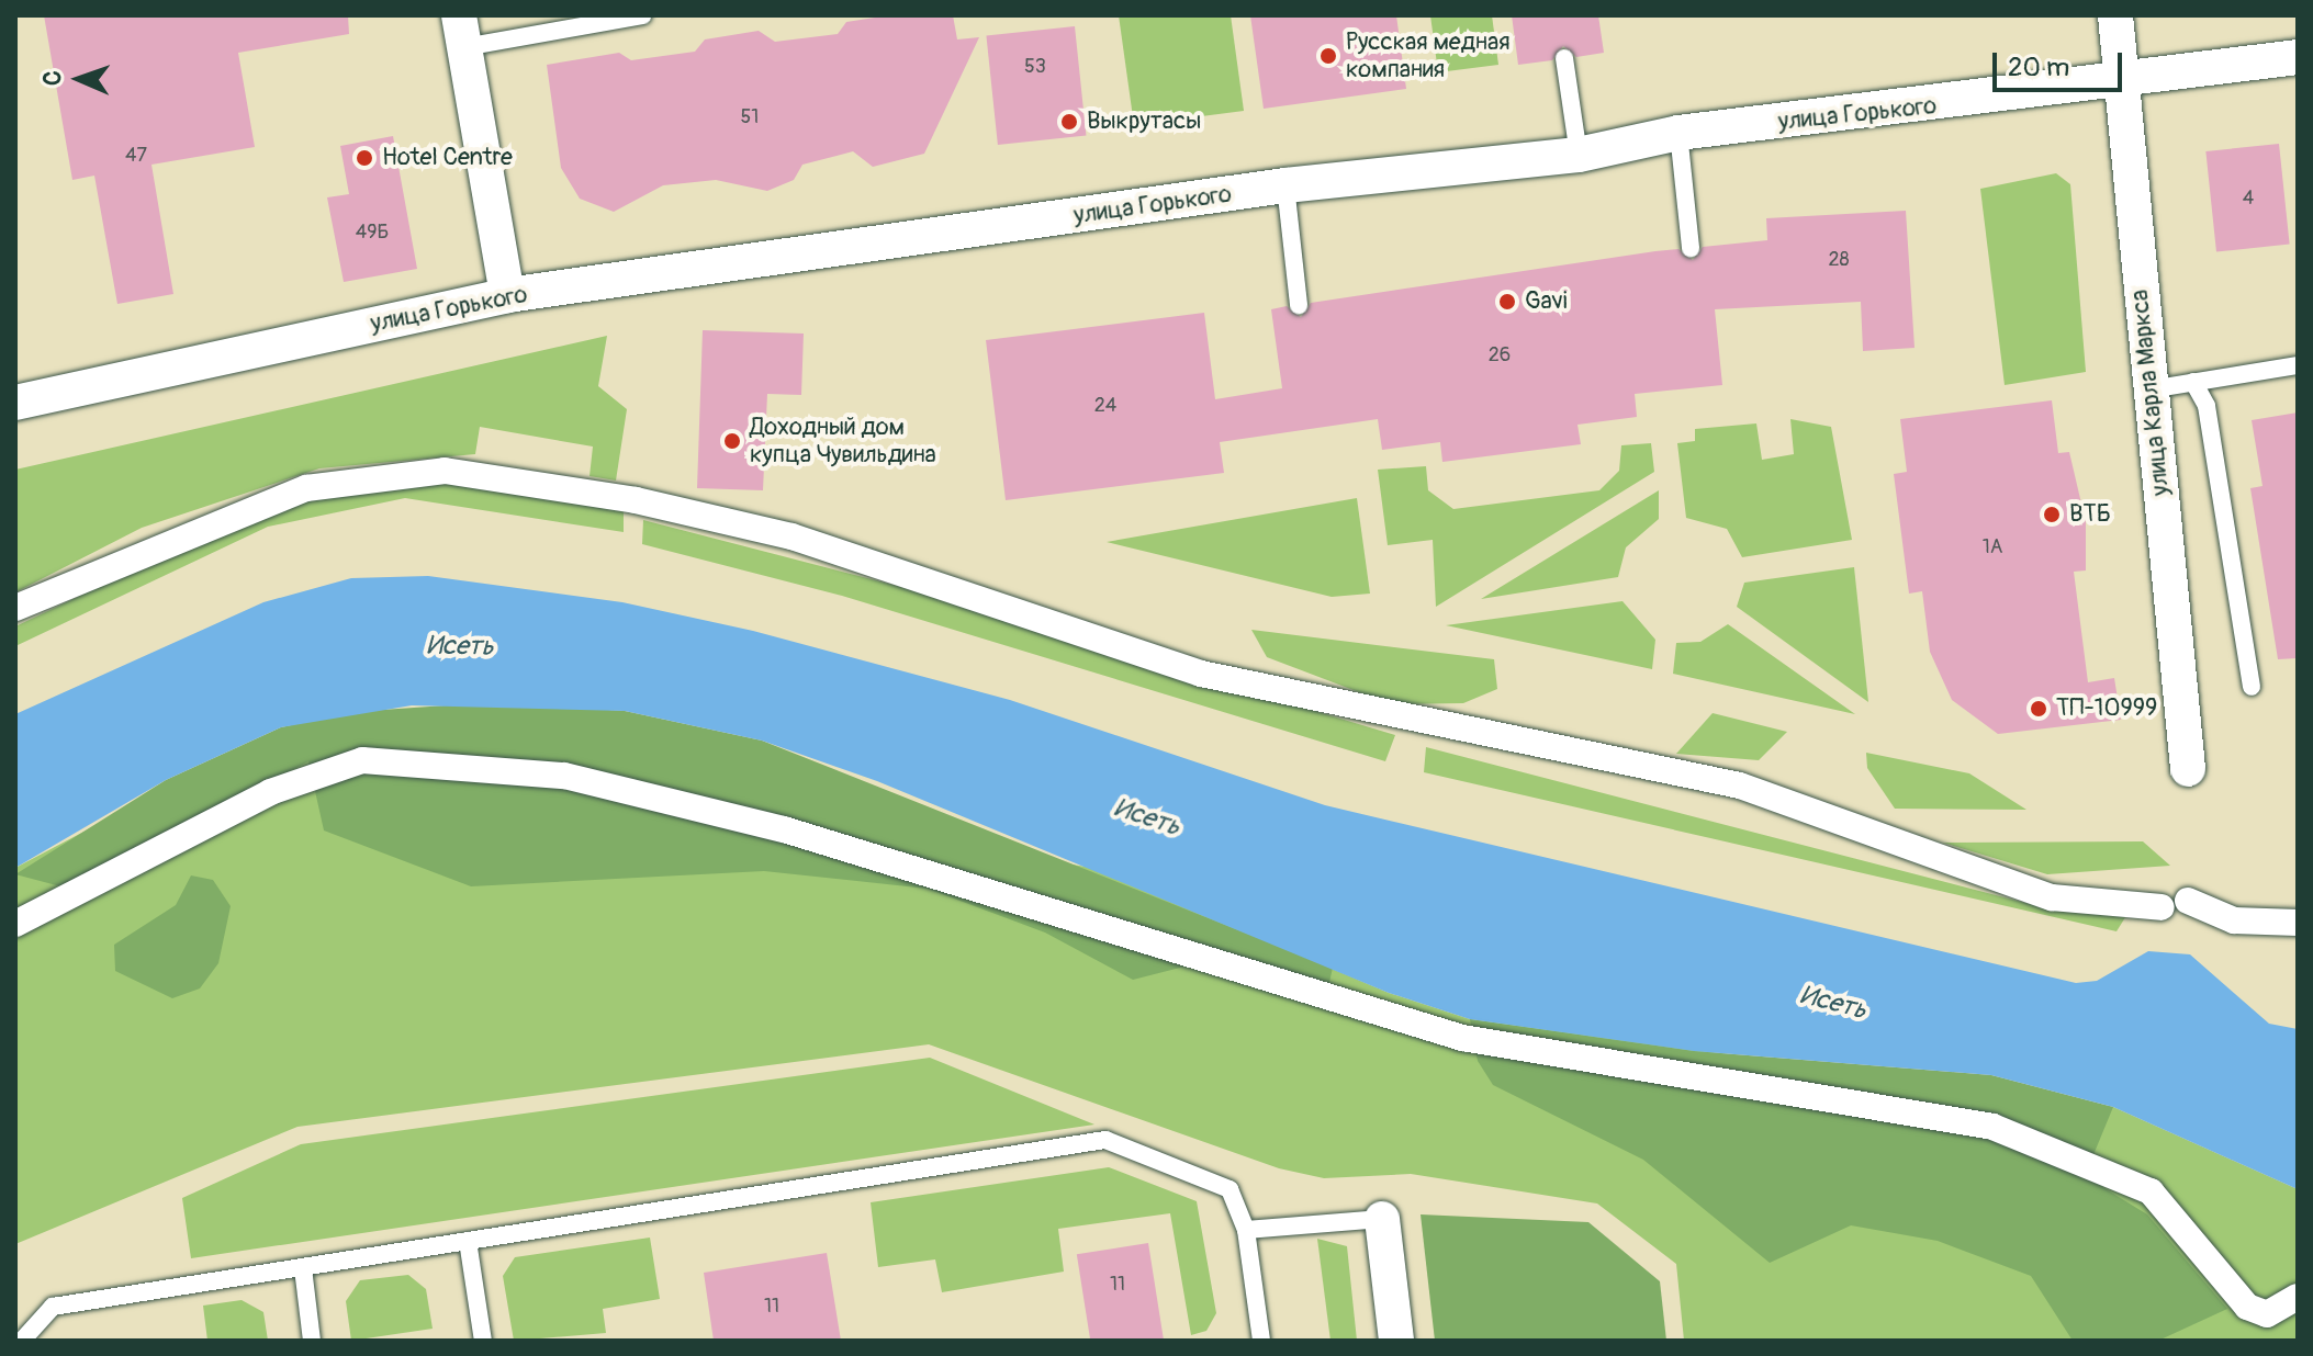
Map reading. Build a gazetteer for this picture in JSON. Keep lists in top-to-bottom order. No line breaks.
{"streets":{"street":["улица Горького","улица Карла Маркса"]},"crossings":[["улица Горького","улица Карла Маркса"]],"water":["Исеть"],"places":["Русская медная компания","Выкрутасы","Hotel Centre","Gavi","Доходный дом купца Чувильдина","ВТБ","ТП-10999"],"house_numbers":["53","51","47","4","49Б","28","26","24","1А","11","11"],"scale_bar":"20 m","north":"left"}
